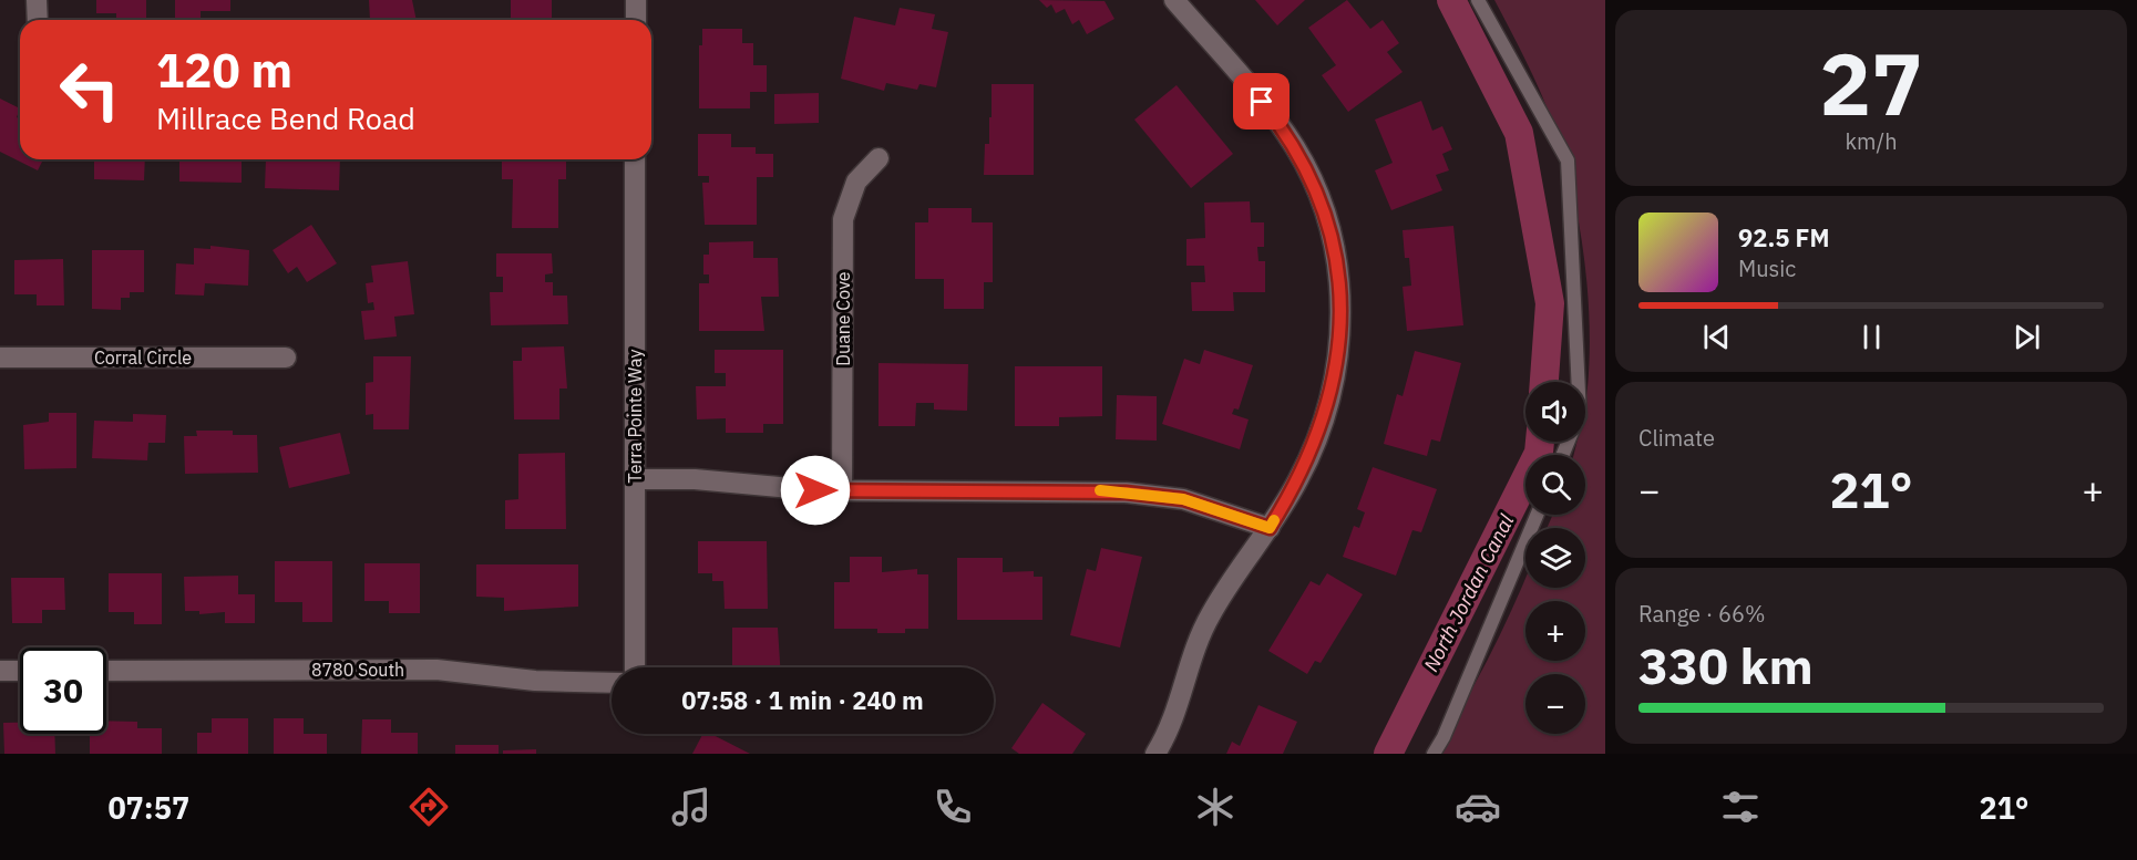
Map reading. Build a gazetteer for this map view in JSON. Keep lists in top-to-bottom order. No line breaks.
{"streets":{"street":["Duane Cove","Corral Circle","Terra Pointe Way","8780 South"]},"water":["North Jordan Canal"],"page":{"tile":[["27","km/h"],"Climate",["Range · 66%","330 km"]],"turn":["120 m","Millrace Bend Road"],"song":["92.5 FM","Music"],"map_buttons":["+","−"],"heat":["−","21°","+"],"limit":"30","trip":"07:58 · 1 min · 240 m","tabs":["07:57","21°"]}}
